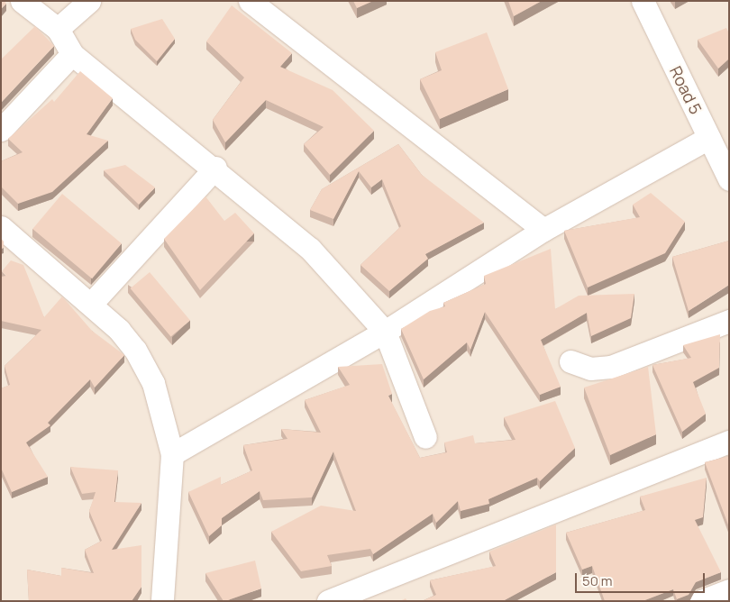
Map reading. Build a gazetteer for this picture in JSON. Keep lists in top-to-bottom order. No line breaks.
{"streets":{"street":["Road 5"]},"scale_bar":"50 m"}
